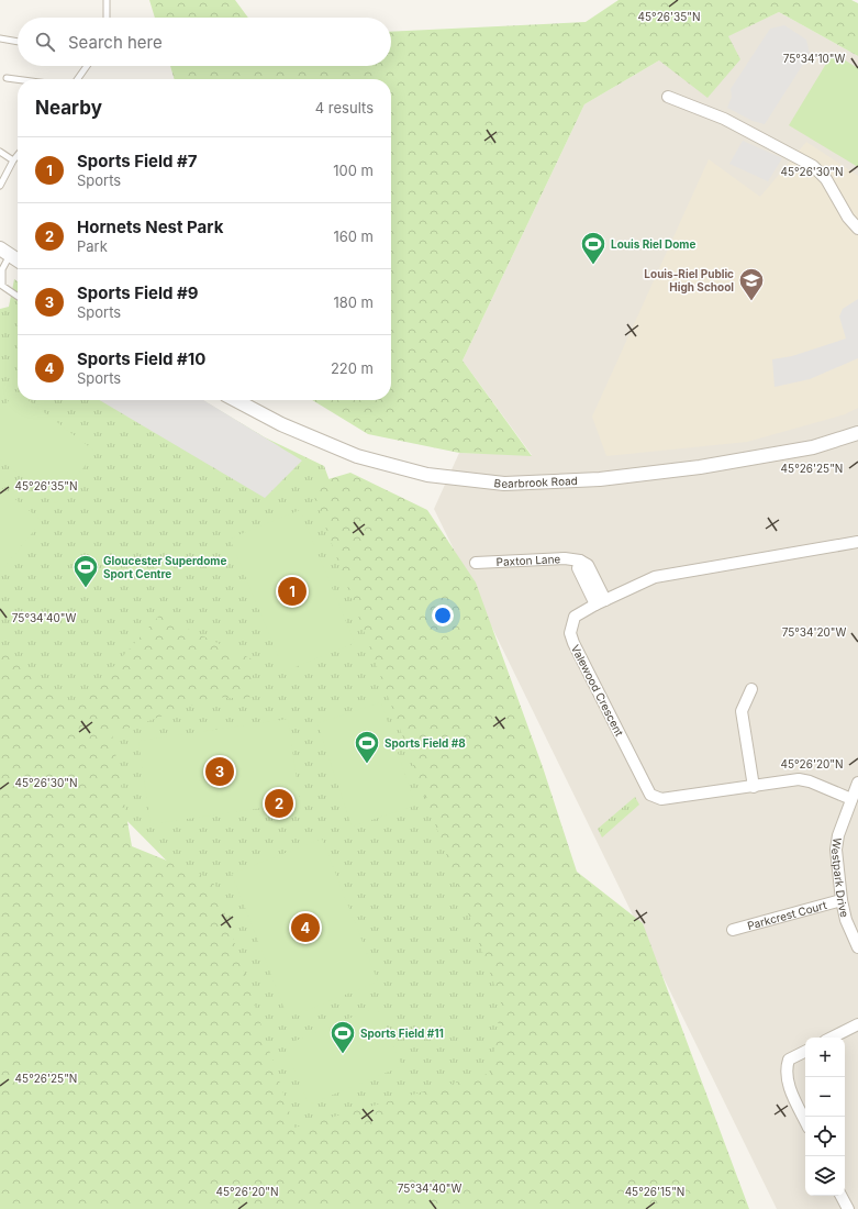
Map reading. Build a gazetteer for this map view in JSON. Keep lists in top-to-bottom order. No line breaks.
{"streets":{"street":["Bearbrook Road","Paxton Lane","Valewood Crescent","Westpark Drive","Parkcrest Court"]},"crossings":[["Paxton Lane","Valewood Crescent"],["Valewood Crescent","Westpark Drive"],["Westpark Drive","Parkcrest Court"]],"places":{"sports":["Louis Riel Dome","Gloucester Superdome Sport Centre","Sports Field #8","Sports Field #11"],"school or university":["Louis-Riel Public High School"]},"page":{"search":"Search here","heading":["Nearby","4 results"],"list":[{"mark":"1","name":"Sports Field #7","note":"Sports","value":"100 m"},{"mark":"2","name":"Hornets Nest Park","note":"Park","value":"160 m"},{"mark":"3","name":"Sports Field #9","note":"Sports","value":"180 m"},{"mark":"4","name":"Sports Field #10","note":"Sports","value":"220 m"}],"pins":["1","3","2","4"],"map_buttons":["+","−"]},"coordinates":["45°26'35\"N","75°34'10\"W","45°26'30\"N","45°26'25\"N","75°34'40\"W","75°34'20\"W","45°26'20\"N","45°26'15\"N"]}
